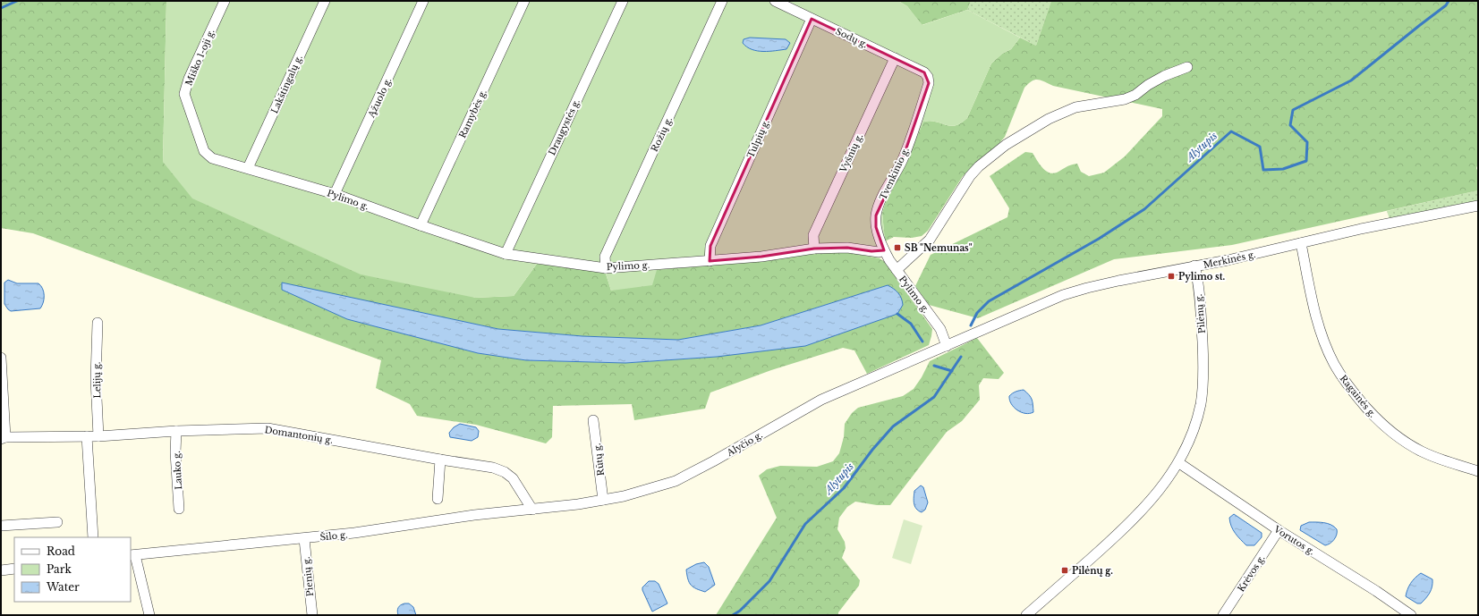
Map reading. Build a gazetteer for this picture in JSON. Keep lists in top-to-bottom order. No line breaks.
{"streets":{"street":["Sodų g.","Miško 1-oji g.","Lakštingalų g.","Ąžuolo g.","Ramybės g.","Draugystės g.","Rožių g.","Tulpių g.","Vyšnių g.","Tvenkinio g.","Pylimo g.","Merkinės g.","Pilėnų g.","Lelijų g.","Ragainės g.","Domantonių g.","Alyčio g.","Rūtų g.","Lauko g.","Šilo g.","Vorutos g.","Krėvos g.","Pienių g."]},"crossings":[["Sodų g.","Tulpių g."],["Sodų g.","Vyšnių g."],["Sodų g.","Tvenkinio g."],["Miško 1-oji g.","Lakštingalų g."],["Miško 1-oji g.","Pylimo g."],["Lakštingalų g.","Pylimo g."],["Ąžuolo g.","Pylimo g."],["Ramybės g.","Pylimo g."],["Draugystės g.","Pylimo g."],["Rožių g.","Pylimo g."],["Tulpių g.","Pylimo g."],["Vyšnių g.","Pylimo g."],["Tvenkinio g.","Pylimo g."],["Pylimo g.","Merkinės g."],["Pylimo g.","Alyčio g."],["Merkinės g.","Pilėnų g."],["Merkinės g.","Ragainės g."],["Merkinės g.","Alyčio g."],["Pilėnų g.","Vorutos g."],["Lelijų g.","Domantonių g."],["Domantonių g.","Alyčio g."],["Domantonių g.","Lauko g."],["Domantonių g.","Šilo g."],["Alyčio g.","Rūtų g."],["Alyčio g.","Šilo g."],["Šilo g.","Pienių g."],["Vorutos g.","Krėvos g."]],"water":["Alytupis"],"places":{"transit":["SB \"Nemunas\"","Pylimo st.","Pilėnų g."]},"legend":["Road","Park","Water"]}
